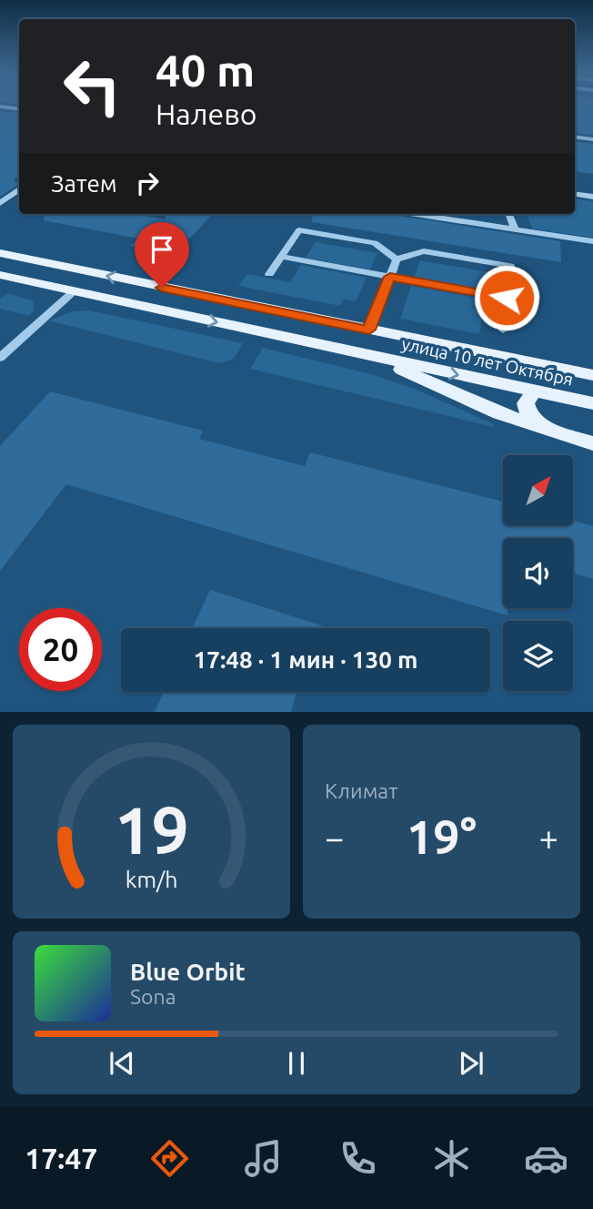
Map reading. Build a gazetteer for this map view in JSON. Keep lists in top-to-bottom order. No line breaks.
{"streets":{"main road":["улица 10 лет Октября"]},"north":"top right","page":{"turn":["40 m","Налево"],"then":"Затем","limit":"20","trip":"17:48 · 1 мин · 130 m","tile":"Климат","heat":["−","19°","+"],"song":["Blue Orbit","Sona"],"tabs":"17:47","gauge":["19","km/h"]}}
